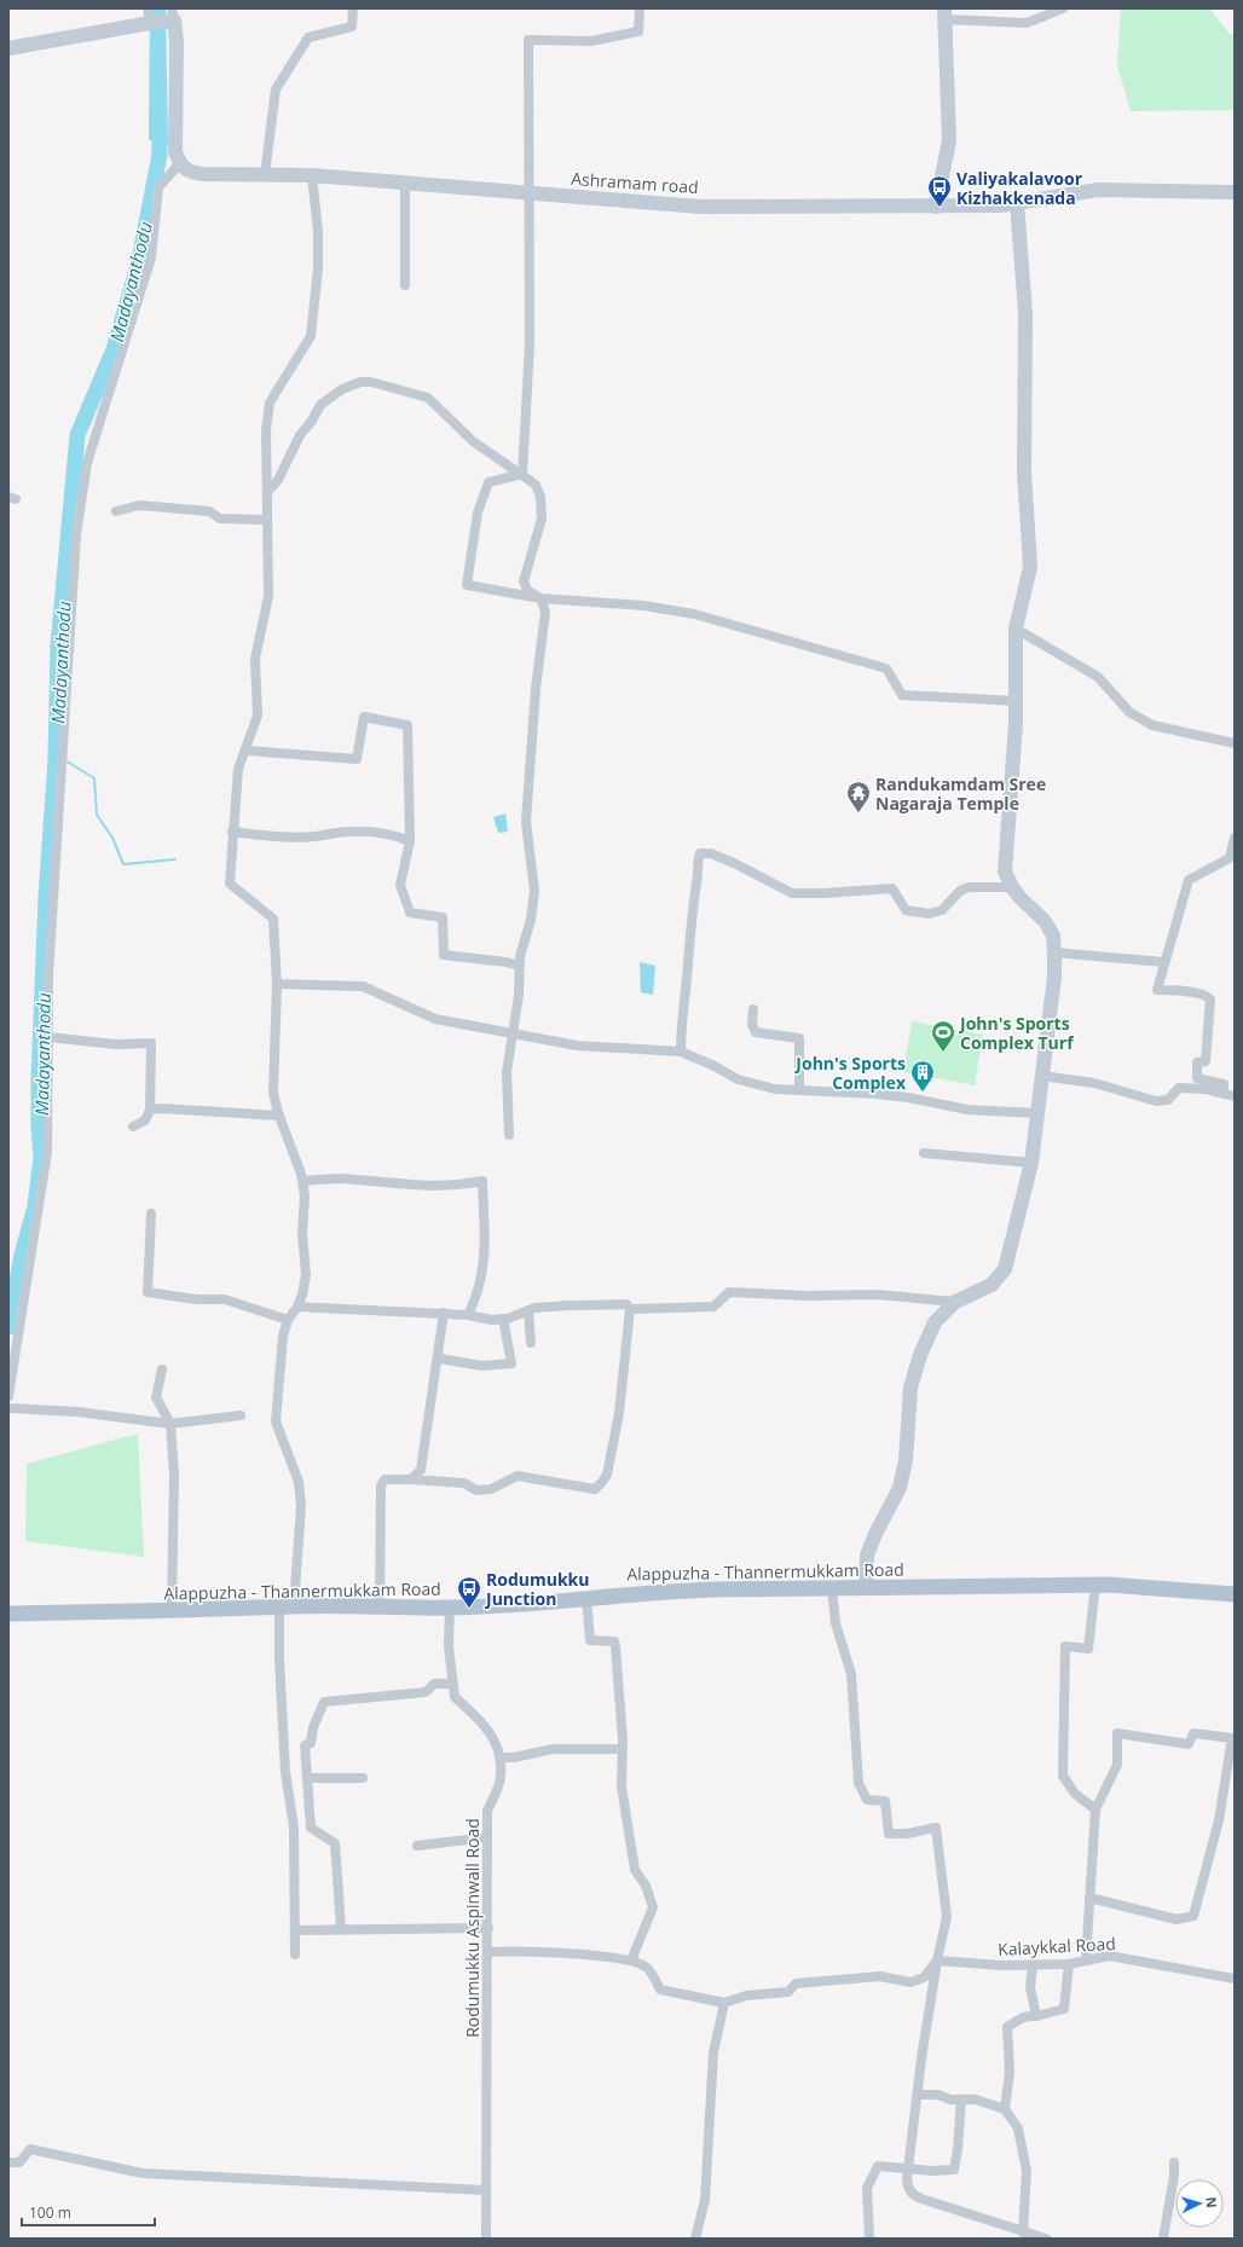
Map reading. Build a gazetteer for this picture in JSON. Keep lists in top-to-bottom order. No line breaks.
{"streets":{"main road":["Alappuzha - Thannermukkam Road"],"street":["Ashramam road","Rodumukku Aspinwall Road","Kalaykkal Road"]},"crossings":[["Alappuzha - Thannermukkam Road","Rodumukku Aspinwall Road"]],"water":["Madayanthodu"],"places":{"bus stop":["Valiyakalavoor Kizhakkenada","Rodumukku Junction"],"temple":["Randukamdam Sree Nagaraja Temple"],"sports":["John's Sports Complex Turf"],"building":["John's Sports Complex"]},"scale_bar":"100 m","north":"right"}
